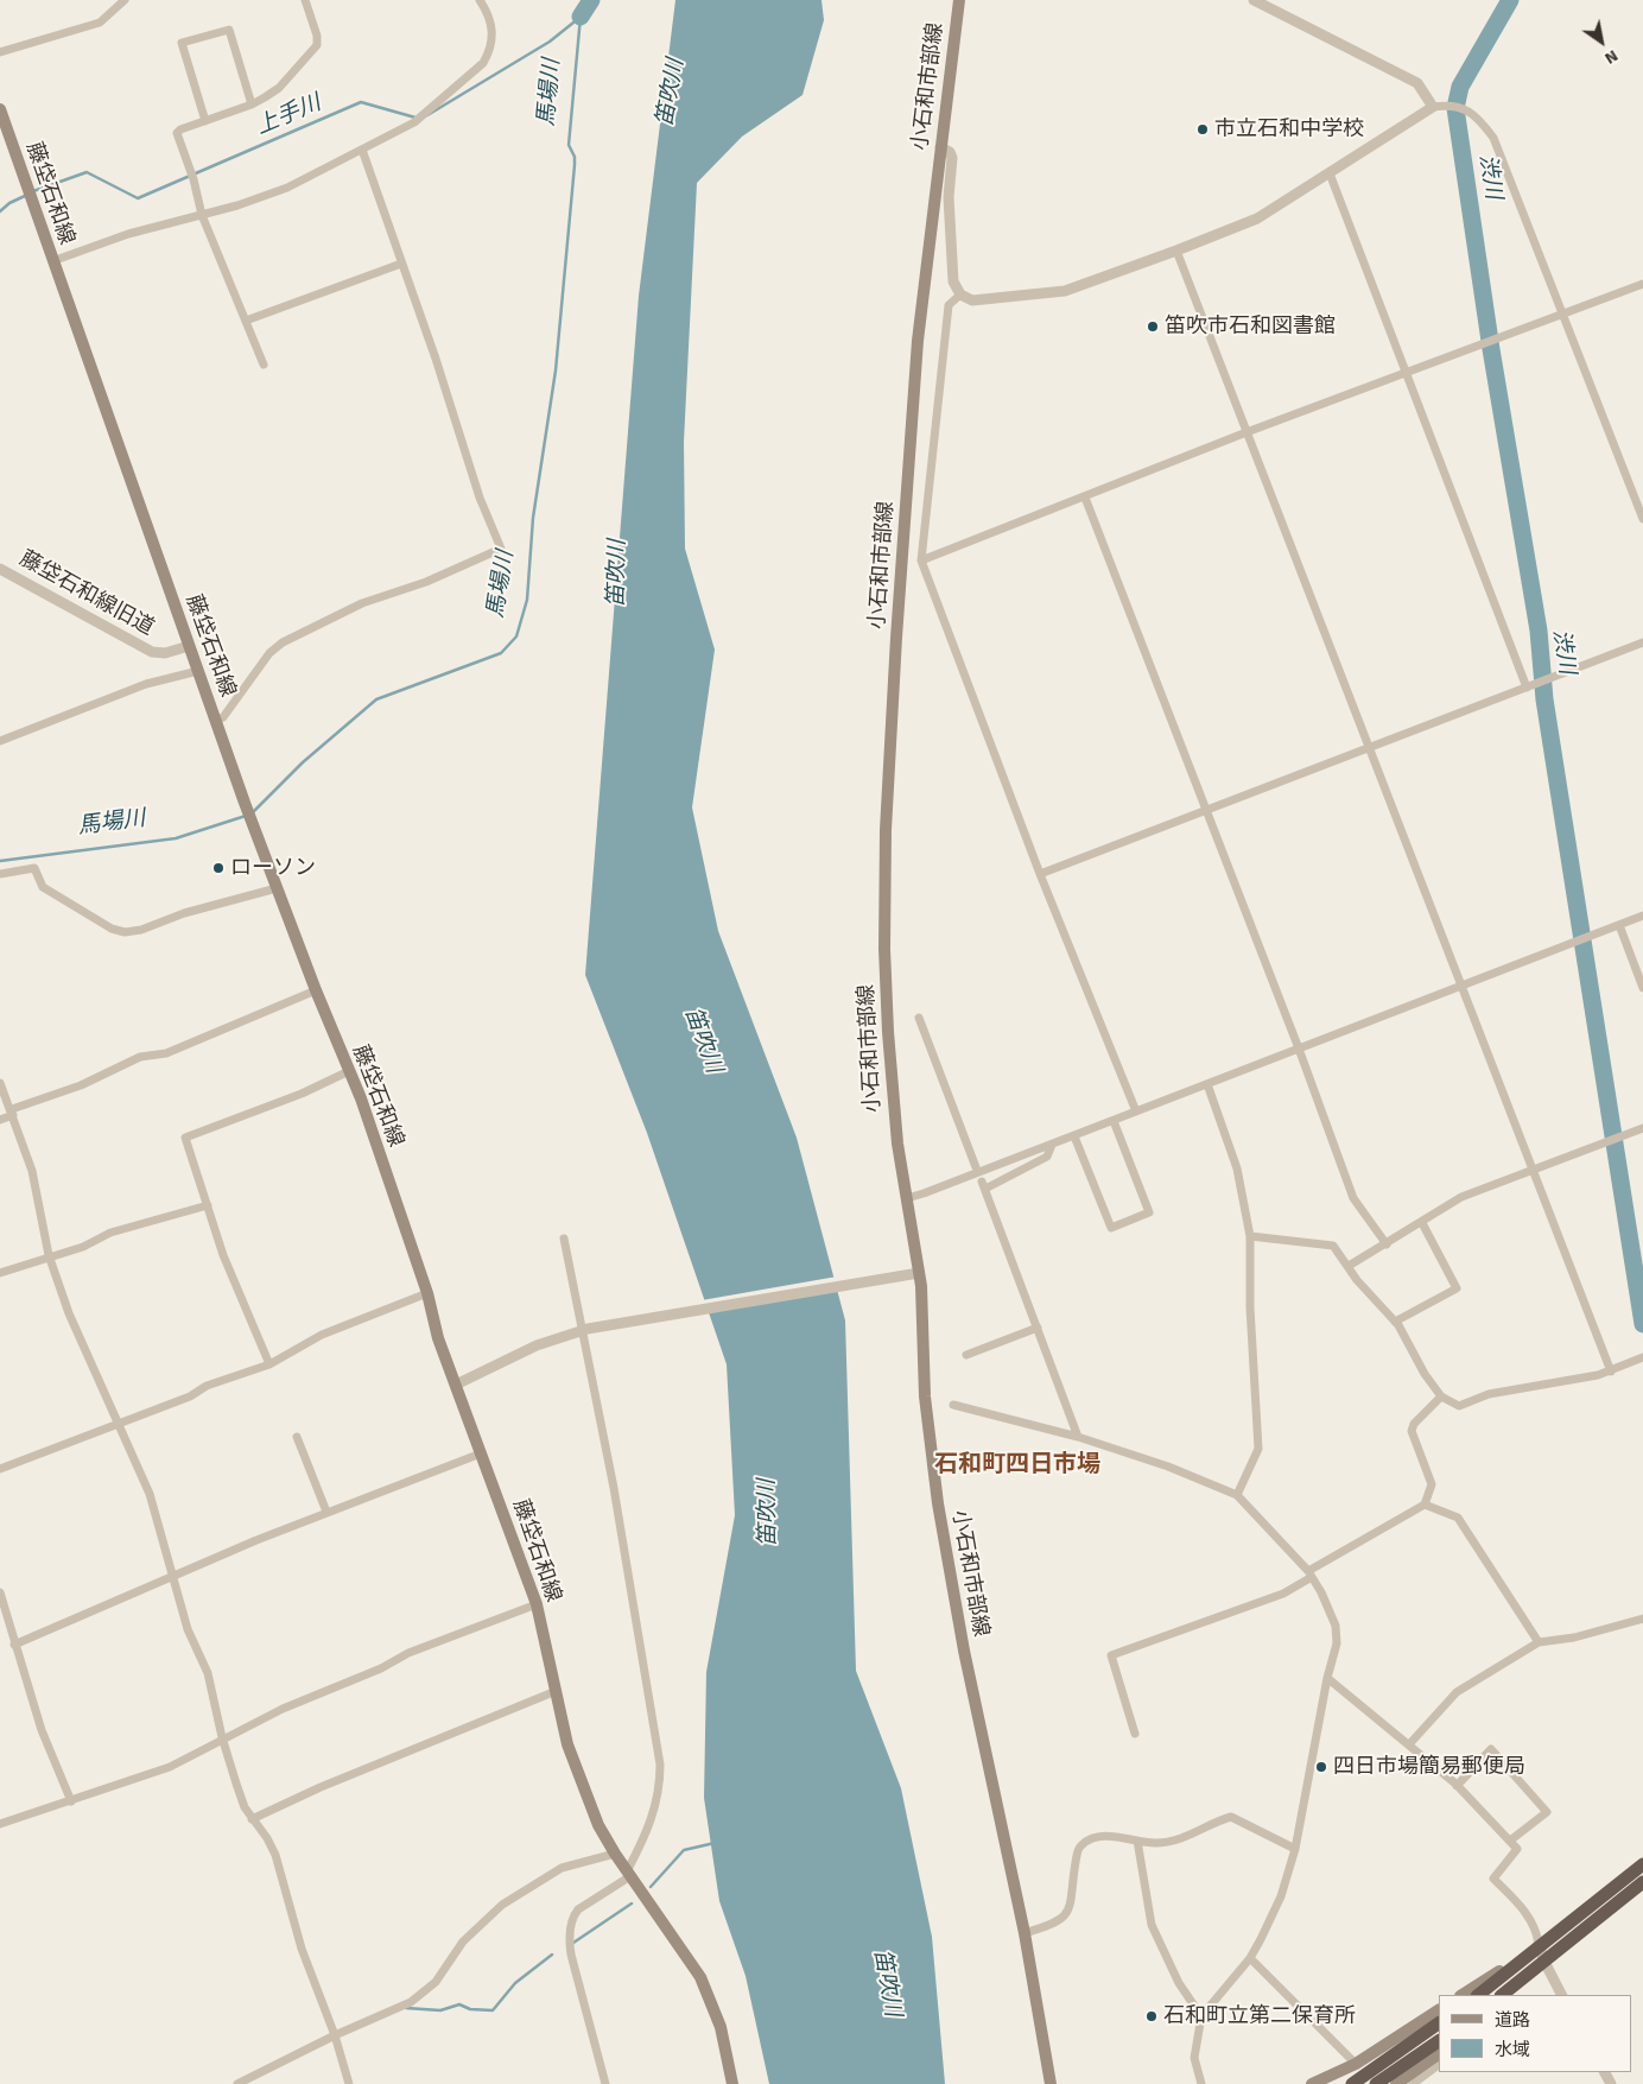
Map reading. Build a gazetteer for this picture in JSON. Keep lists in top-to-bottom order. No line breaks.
{"streets":{"main road":["小石和市部線","藤垈石和線"],"street":["藤垈石和線旧道"]},"crossings":[["藤垈石和線","藤垈石和線旧道"]],"districts":["石和町四日市場"],"water":["馬場川","笛吹川","上手川","渋川"],"places":["市立石和中学校","笛吹市石和図書館","ローソン","四日市場簡易郵便局","石和町立第二保育所"],"legend":["道路","水域"],"north":"bottom right"}
